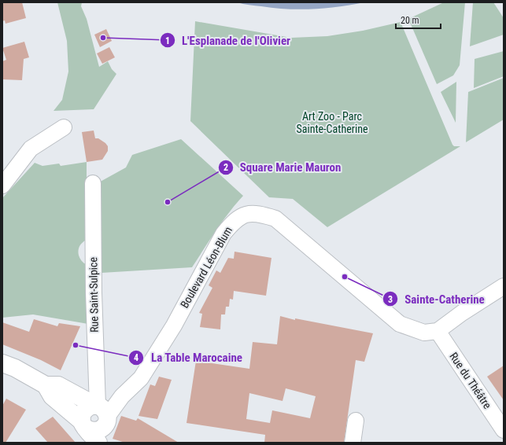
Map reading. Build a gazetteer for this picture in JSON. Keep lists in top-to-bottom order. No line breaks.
{"streets":{"street":["Boulevard Léon-Blum","Rue Saint-Sulpice","Rue du Théâtre"]},"crossings":[["Boulevard Léon-Blum","Rue Saint-Sulpice"],["Boulevard Léon-Blum","Rue du Théâtre"]],"parks":["Art Zoo - Parc Sainte-Catherine"],"places":["L'Esplanade de l'Olivier","Square Marie Mauron","Sainte-Catherine","La Table Marocaine"],"scale_bar":"20 m"}
